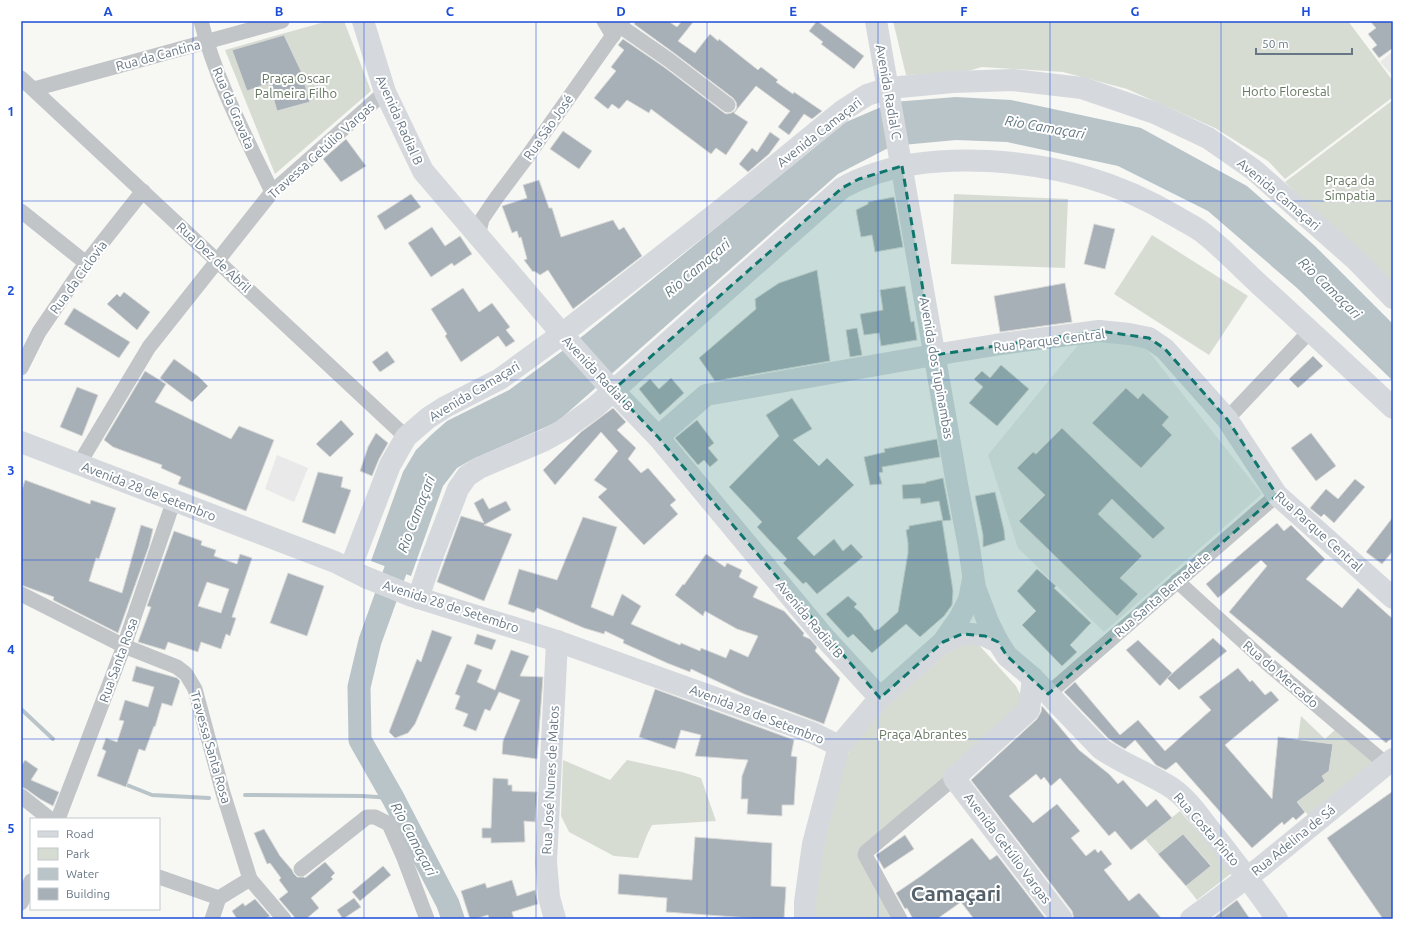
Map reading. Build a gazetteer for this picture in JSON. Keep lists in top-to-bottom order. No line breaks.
{"streets":{"street":["Rua da Cantina","Avenida Radial C","Rua da Gravata","Avenida Radial B","Rua São José","Avenida Camaçari","Travessa Getúlio Vargas","Rua Dez de Abril","Rua da Ciclovia","Rua Parque Central","Avenida dos Tupinambas","Avenida 28 de Setembro","Rua Santa Bernadete","Rua Santa Rosa","Rua do Mercado","Travessa Santa Rosa","Rua José Nunes de Matos","Rua Costa Pinto","Rua Adelina de Sá","Avenida Getúlio Vargas"]},"crossings":[["Rua da Cantina","Rua da Gravata"],["Rua da Cantina","Rua Dez de Abril"],["Avenida Radial C","Avenida Camaçari"],["Avenida Radial C","Avenida dos Tupinambas"],["Rua da Gravata","Travessa Getúlio Vargas"],["Avenida Radial B","Rua São José"],["Avenida Radial B","Avenida Camaçari"],["Avenida Radial B","Travessa Getúlio Vargas"],["Avenida Radial B","Rua Parque Central"],["Avenida Camaçari","Rua Dez de Abril"],["Avenida Camaçari","Avenida 28 de Setembro"],["Travessa Getúlio Vargas","Rua Dez de Abril"],["Travessa Getúlio Vargas","Avenida 28 de Setembro"],["Rua Dez de Abril","Rua da Ciclovia"],["Rua Parque Central","Avenida dos Tupinambas"],["Rua Parque Central","Rua Santa Bernadete"],["Avenida 28 de Setembro","Rua Santa Rosa"],["Avenida 28 de Setembro","Rua José Nunes de Matos"],["Rua Santa Bernadete","Rua do Mercado"],["Rua Santa Bernadete","Rua Costa Pinto"],["Rua Santa Rosa","Travessa Santa Rosa"],["Rua do Mercado","Rua Adelina de Sá"],["Rua Costa Pinto","Rua Adelina de Sá"]],"districts":["Camaçari"],"water":["Rio Camaçari"],"parks":["Praça Oscar Palmeira Filho","Horto Florestal","Praça da Simpatia","Praça Abrantes"],"legend":["Road","Park","Water","Building"],"scale_bar":"50 m","grid":{"columns":["A","B","C","D","E","F","G","H"],"rows":["1","2","3","4","5"]}}
